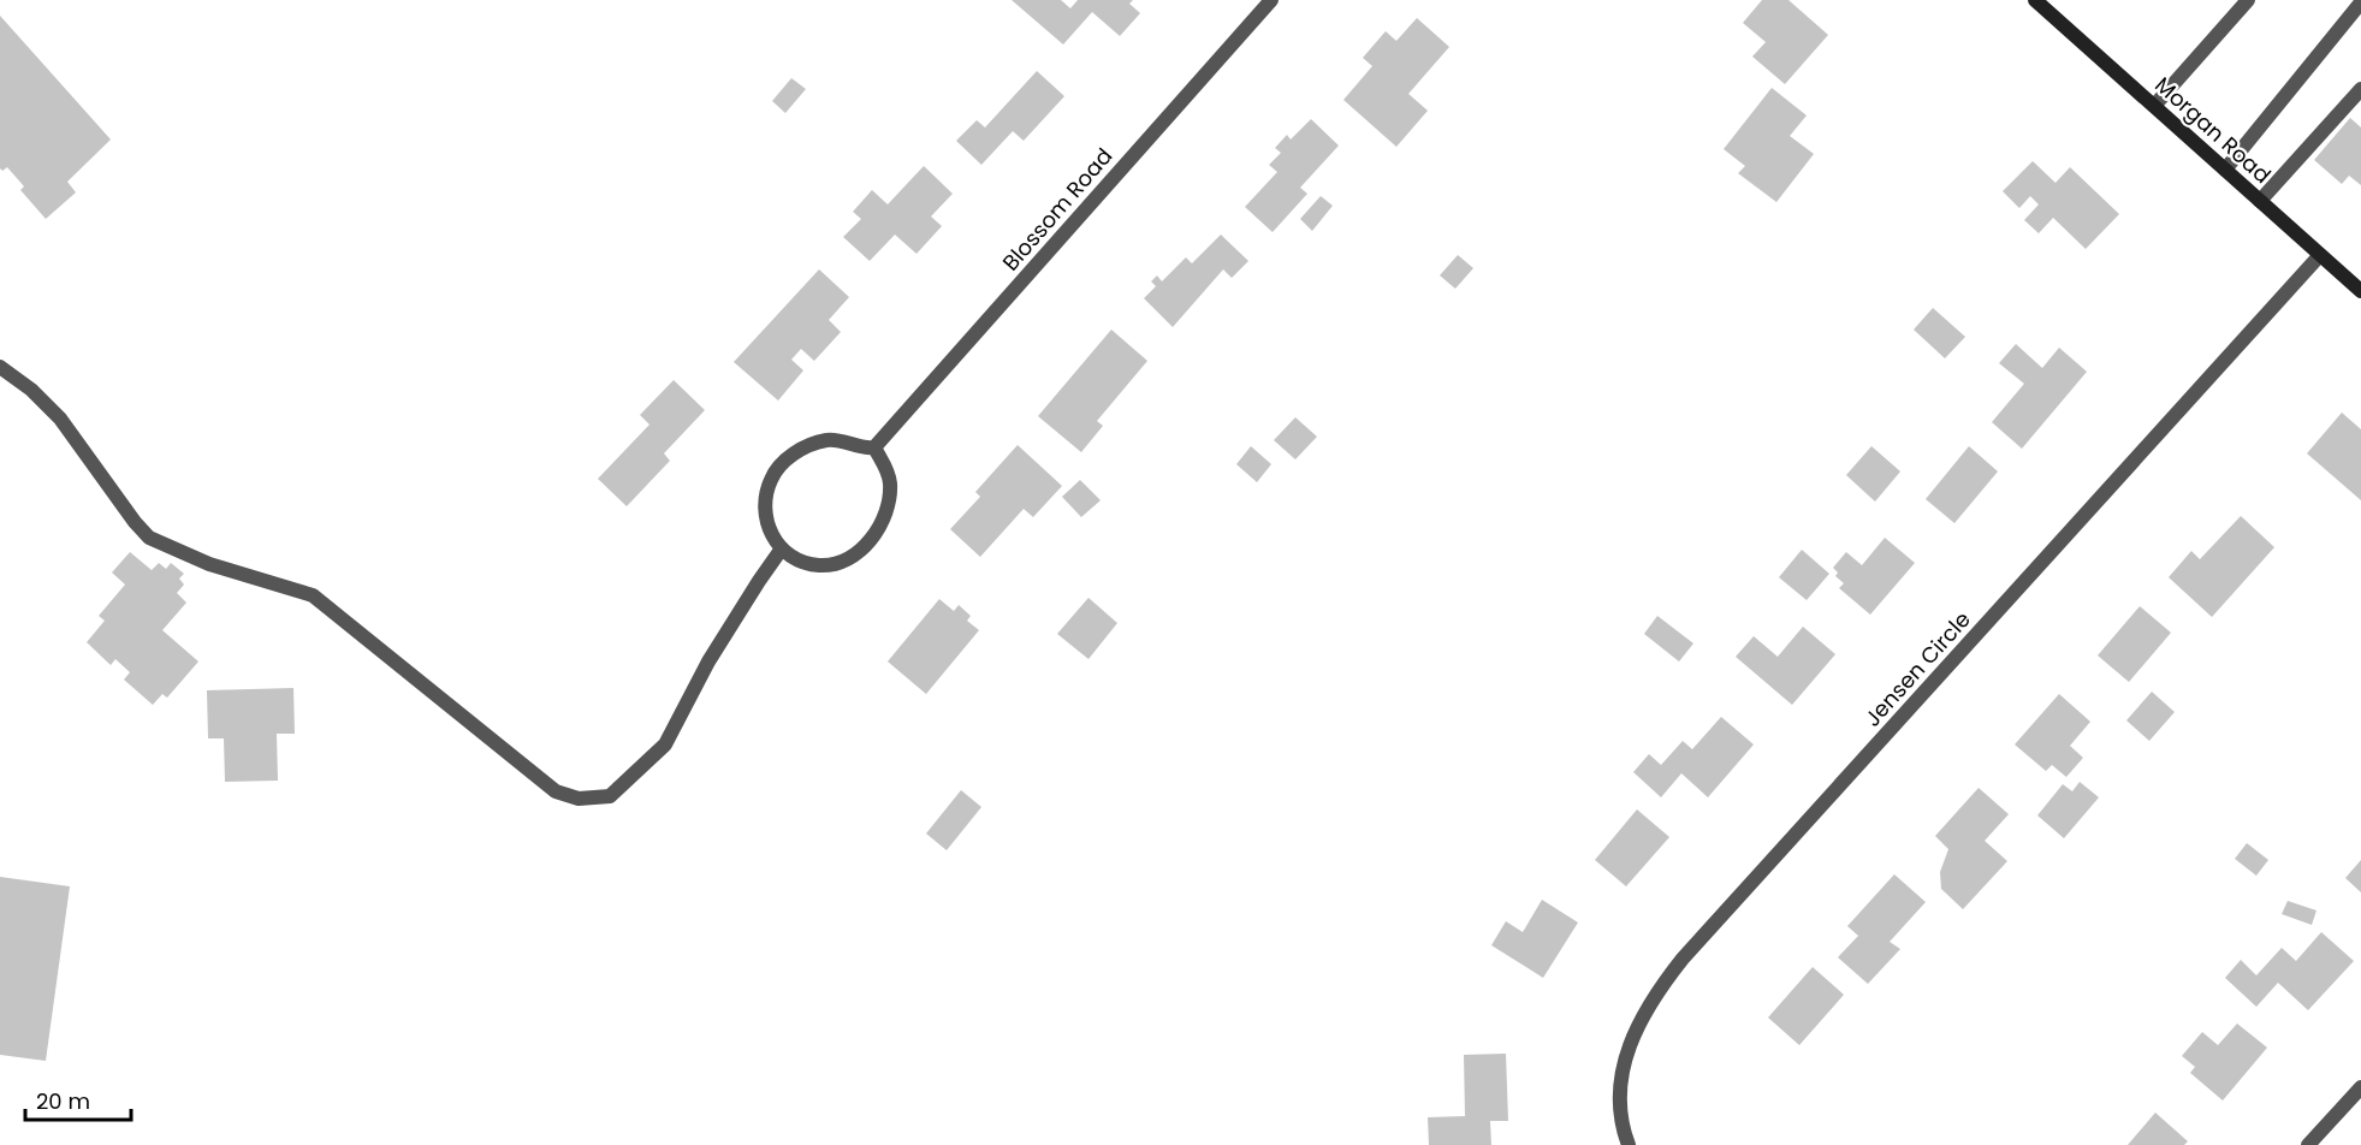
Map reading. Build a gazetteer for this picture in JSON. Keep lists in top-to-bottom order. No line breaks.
{"streets":{"main road":["Morgan Road"],"street":["Blossom Road","Jensen Circle"]},"crossings":[["Morgan Road","Jensen Circle"]],"scale_bar":"20 m"}
